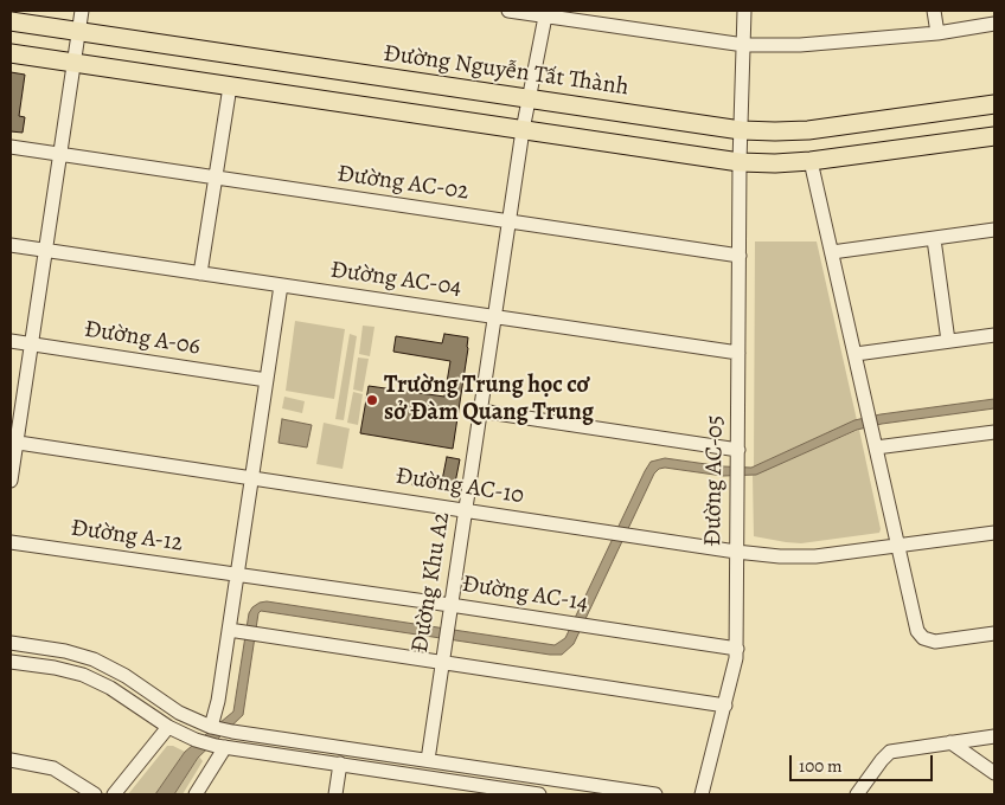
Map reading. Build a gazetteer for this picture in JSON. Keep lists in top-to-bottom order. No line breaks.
{"streets":{"main road":["Đường Nguyễn Tất Thành"],"street":["Đường AC-02","Đường AC-04","Đường A-06","Đường AC-05","Đường AC-10","Đường A-12","Đường Khu A2","Đường AC-14"]},"crossings":[["Đường Nguyễn Tất Thành","Đường AC-05"],["Đường Nguyễn Tất Thành","Đường Khu A2"],["Đường AC-02","Đường AC-05"],["Đường AC-02","Đường Khu A2"],["Đường AC-04","Đường AC-05"],["Đường AC-04","Đường Khu A2"],["Đường AC-05","Đường AC-10"],["Đường AC-05","Đường AC-14"],["Đường AC-10","Đường Khu A2"],["Đường A-12","Đường AC-14"],["Đường Khu A2","Đường AC-14"]],"places":["Trường Trung học cơ sở Đàm Quang Trung"],"scale_bar":"100 m"}
